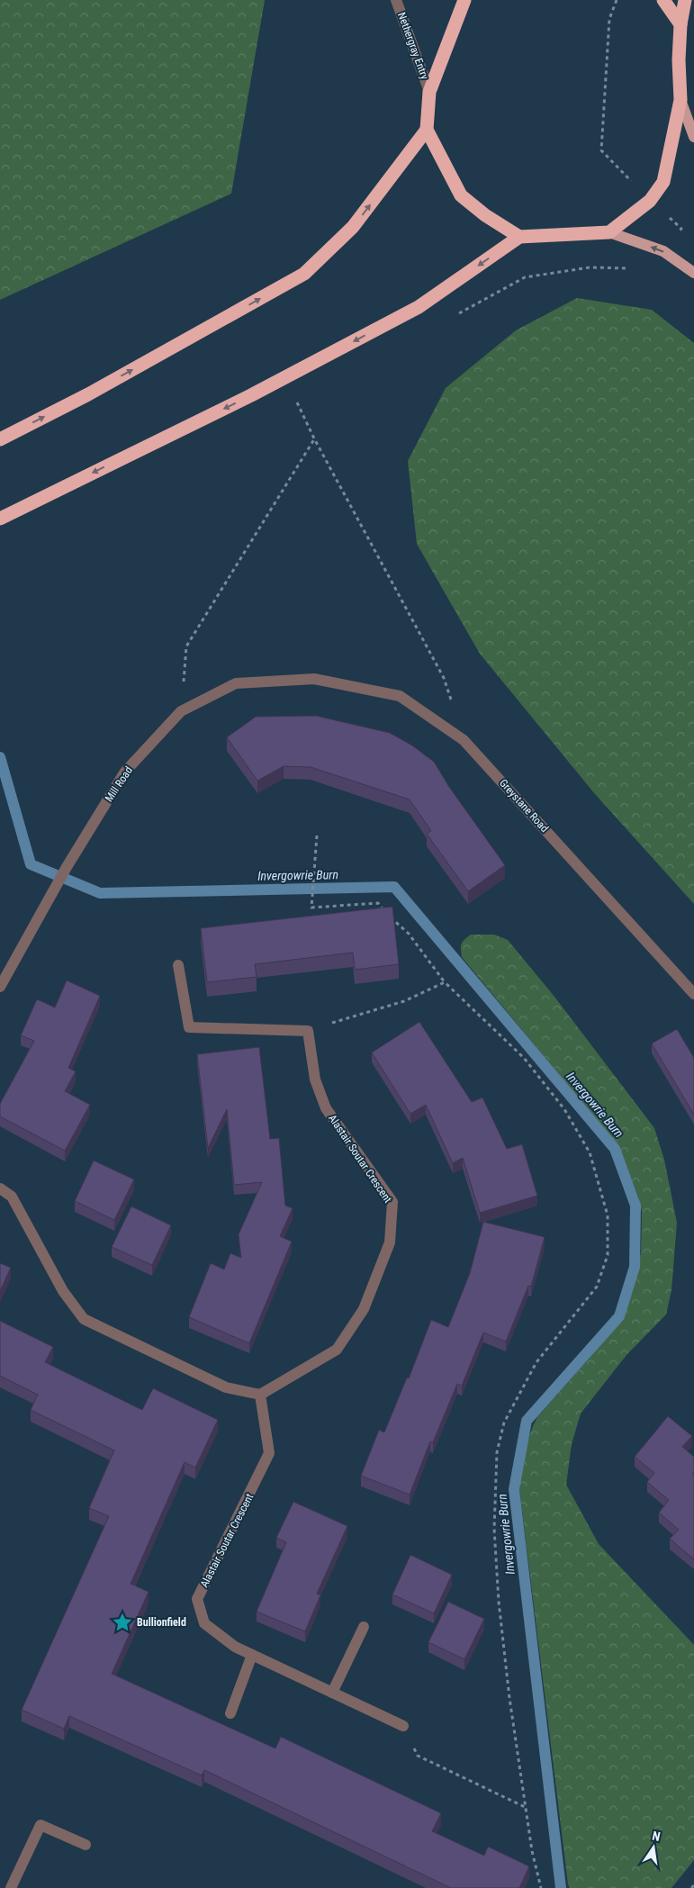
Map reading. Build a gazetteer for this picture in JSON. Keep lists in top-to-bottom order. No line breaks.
{"streets":{"street":["Nethergray Entry","Mill Road","Greystane Road","Alastair Soutar Crescent"]},"crossings":[["Mill Road","Greystane Road"]],"water":["Invergowrie Burn"],"places":{"place":["Bullionfield"]},"north":"top"}
